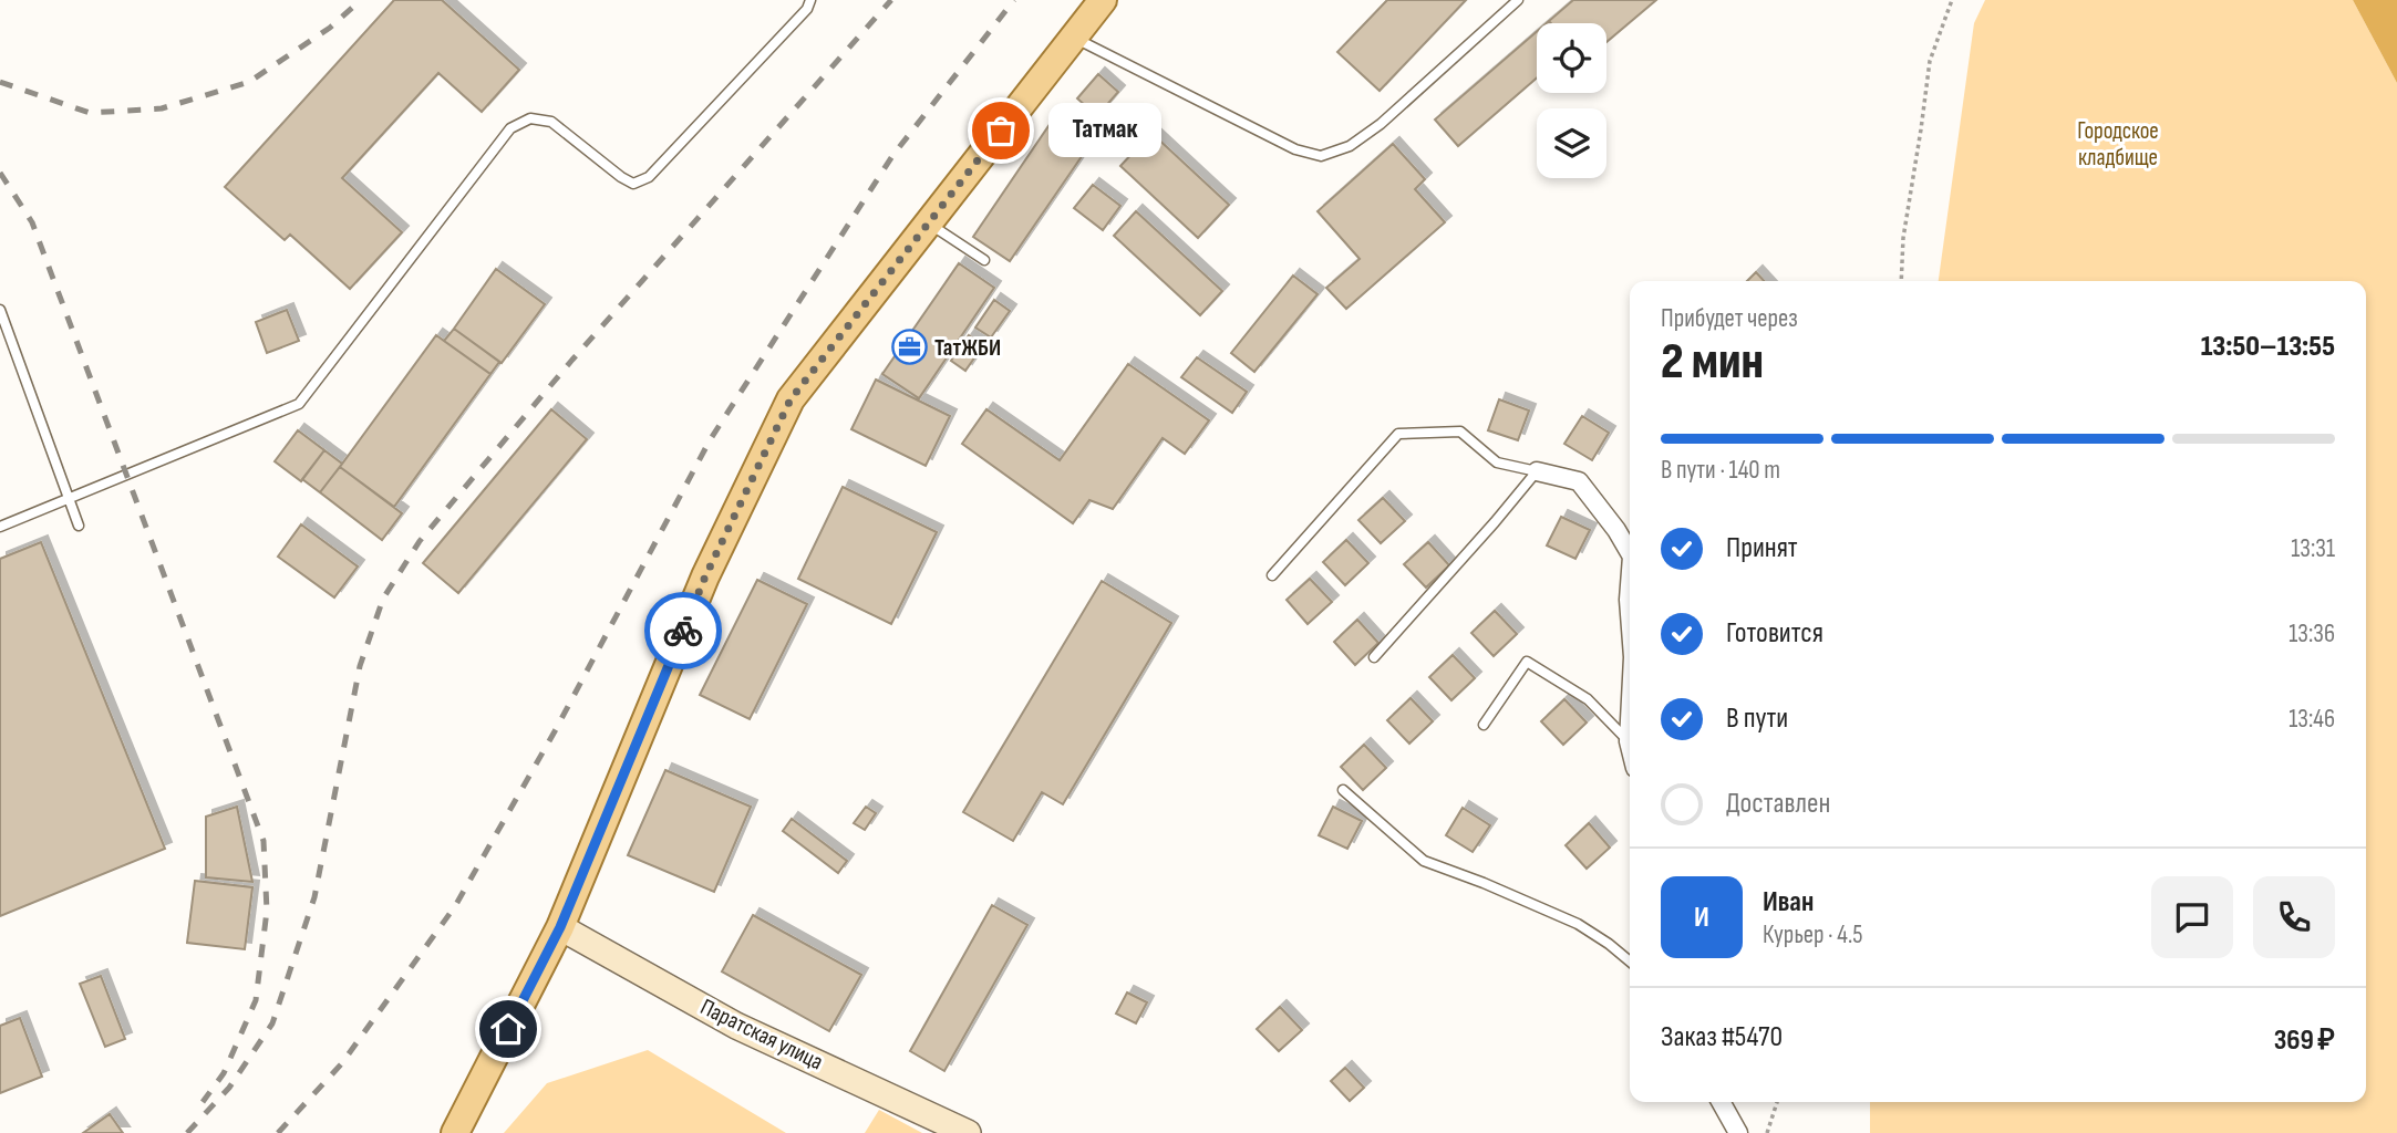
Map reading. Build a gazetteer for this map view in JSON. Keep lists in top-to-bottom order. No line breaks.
{"streets":{"main road":["Паратская улица"]},"parks":["Городское кладбище"],"places":{"other":["Татмак"],"office":["ТатЖБИ"]},"page":{"bubble":"Татмак","heading":["2 мин","Прибудет через","13:50–13:55"],"panel":["Иван","Курьер · 4.5","Заказ #5470","369 ₽"],"bar":"В пути · 140 m","list":[["Принят","13:31"],["Готовится","13:36"],["В пути","13:46"],"Доставлен"],"round":"И"}}
